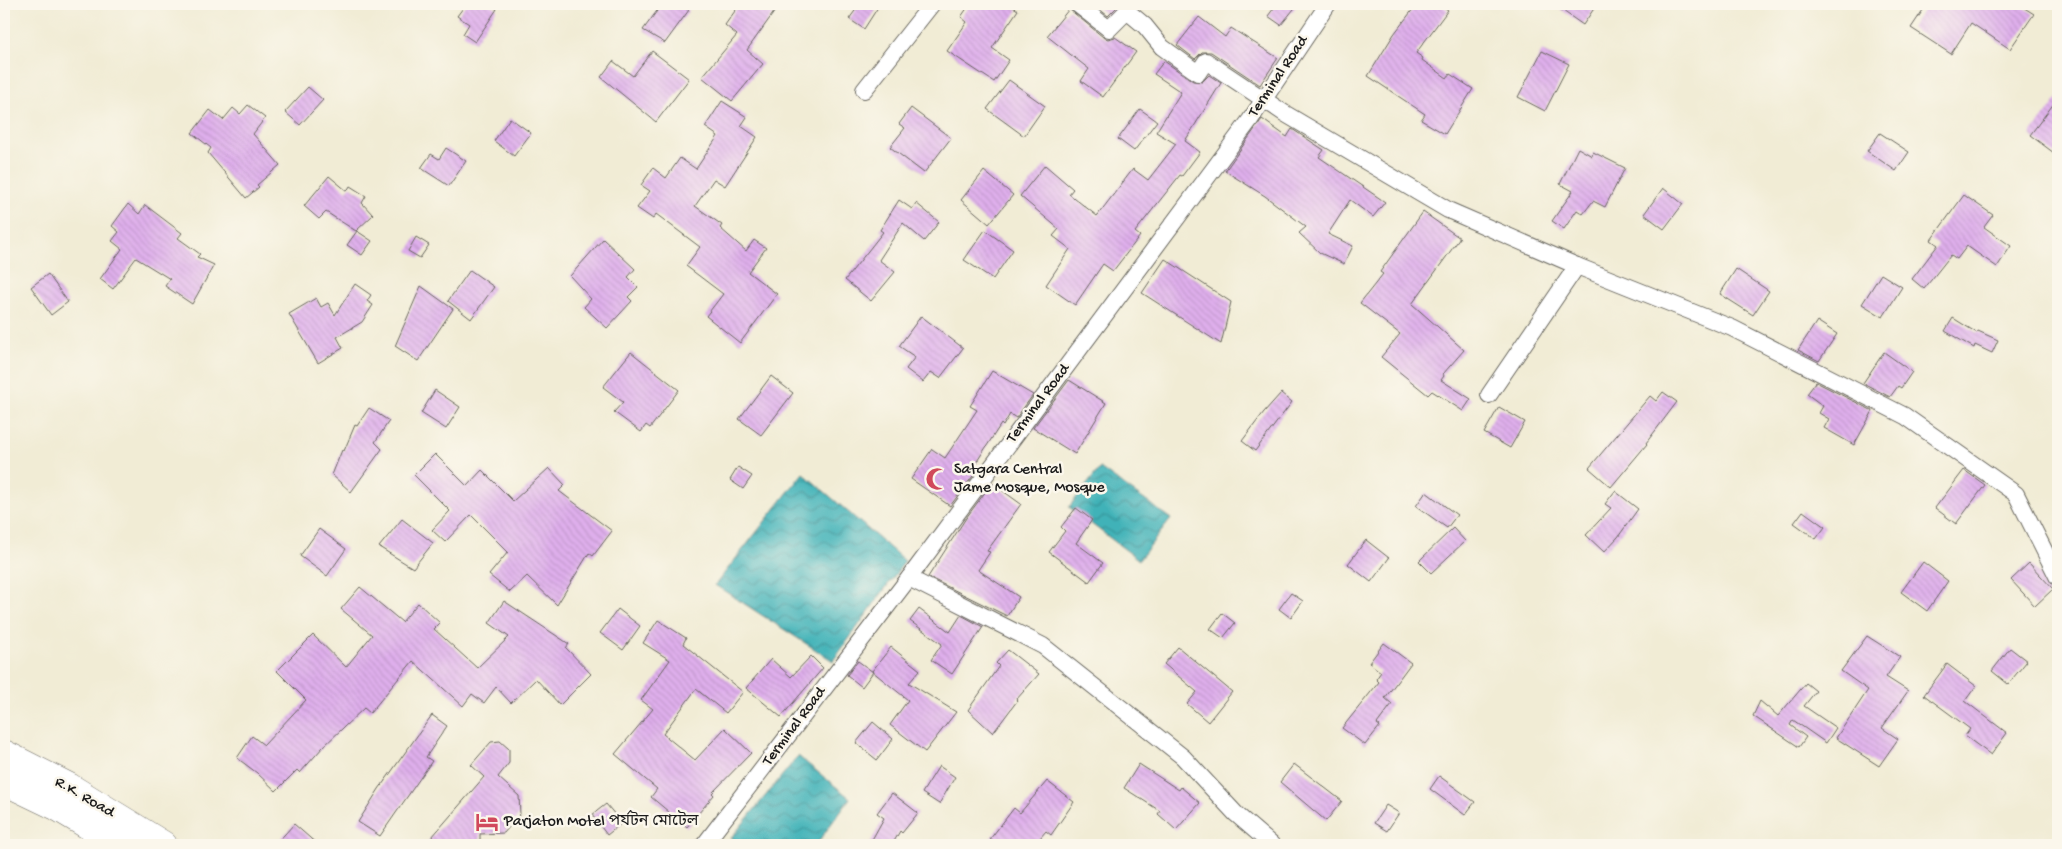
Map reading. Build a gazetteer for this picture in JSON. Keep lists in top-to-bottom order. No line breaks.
{"streets":{"highway":["R.K. Road"],"street":["Terminal Road"]},"places":{"mosque":["Satgara Central Jame Mosque, Mosque"],"hotel":["Parjaton Motel পর্যটন মোটেল"]}}
